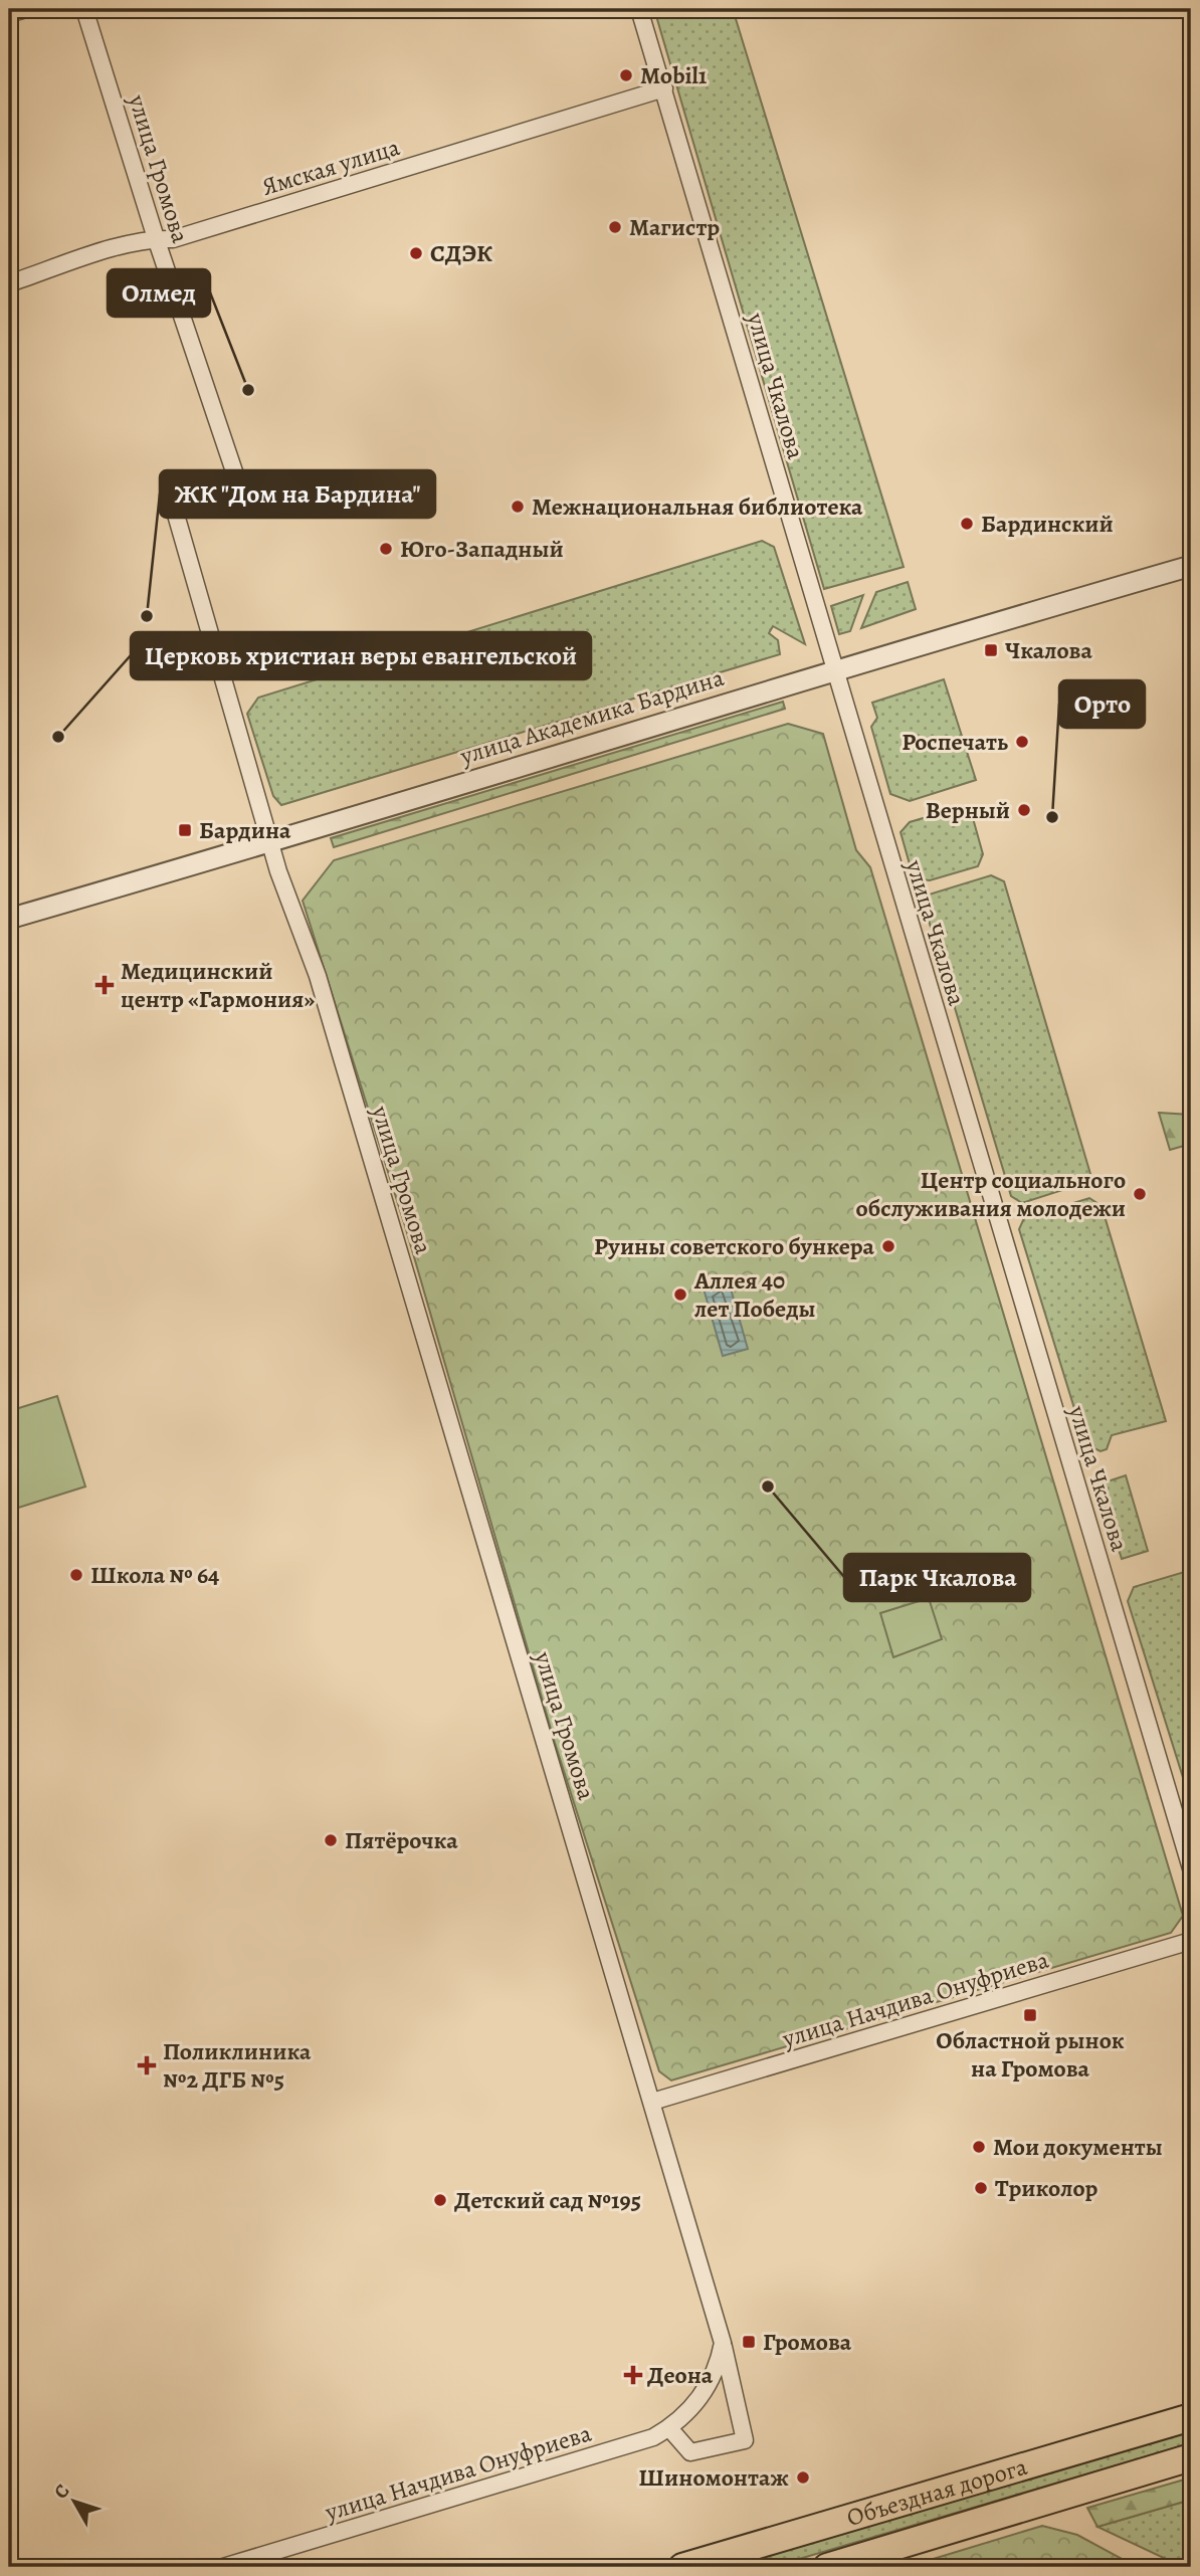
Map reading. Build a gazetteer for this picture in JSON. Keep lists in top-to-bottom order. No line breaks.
{"streets":{"main road":["Объездная дорога"],"street":["Ямская улица","улица Громова","улица Чкалова","улица Академика Бардина","улица Начдива Онуфриева"]},"crossings":[["Ямская улица","улица Громова"],["Ямская улица","улица Чкалова"],["улица Громова","улица Академика Бардина"],["улица Громова","улица Начдива Онуфриева"],["улица Чкалова","улица Академика Бардина"]],"places":{"other":["Mobil1","Магистр","СДЭК","Олмед","Межнациональная библиотека","Бардинский","Юго-Западный","ЖК \"Дом на Бардина\"","Церковь христиан веры евангельской","Роспечать","Верный","Орто","Центр социального обслуживания молодежи","Руины советского бункера","Аллея 40 лет Победы","Парк Чкалова","Школа № 64","Пятёрочка","Мои документы","Триколор","Детский сад №195","Шиномонтаж"],"transit":["Чкалова","Бардина","Областной рынок на Громова","Громова"],"health":["Медицинский центр «Гармония»","Поликлиника №2 ДГБ №5","Деона"]},"north":"top left"}
